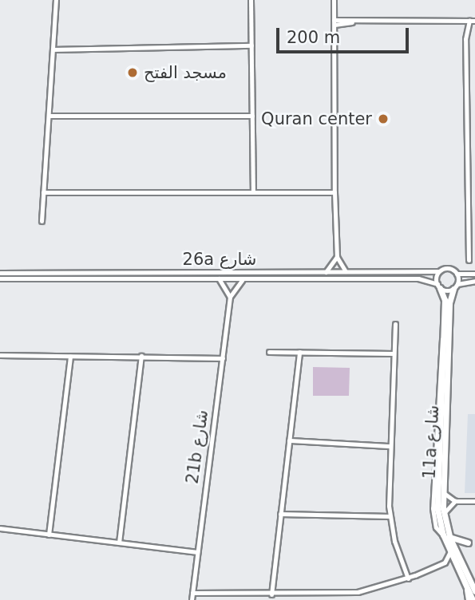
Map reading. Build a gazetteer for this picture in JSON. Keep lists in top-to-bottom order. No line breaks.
{"streets":{"street":["26a شارع","11a شارع","21b شارع"]},"crossings":[["26a شارع","11a شارع"],["26a شارع","21b شارع"]],"places":["مسجد الفتح","Quran center"],"scale_bar":"200 m"}
